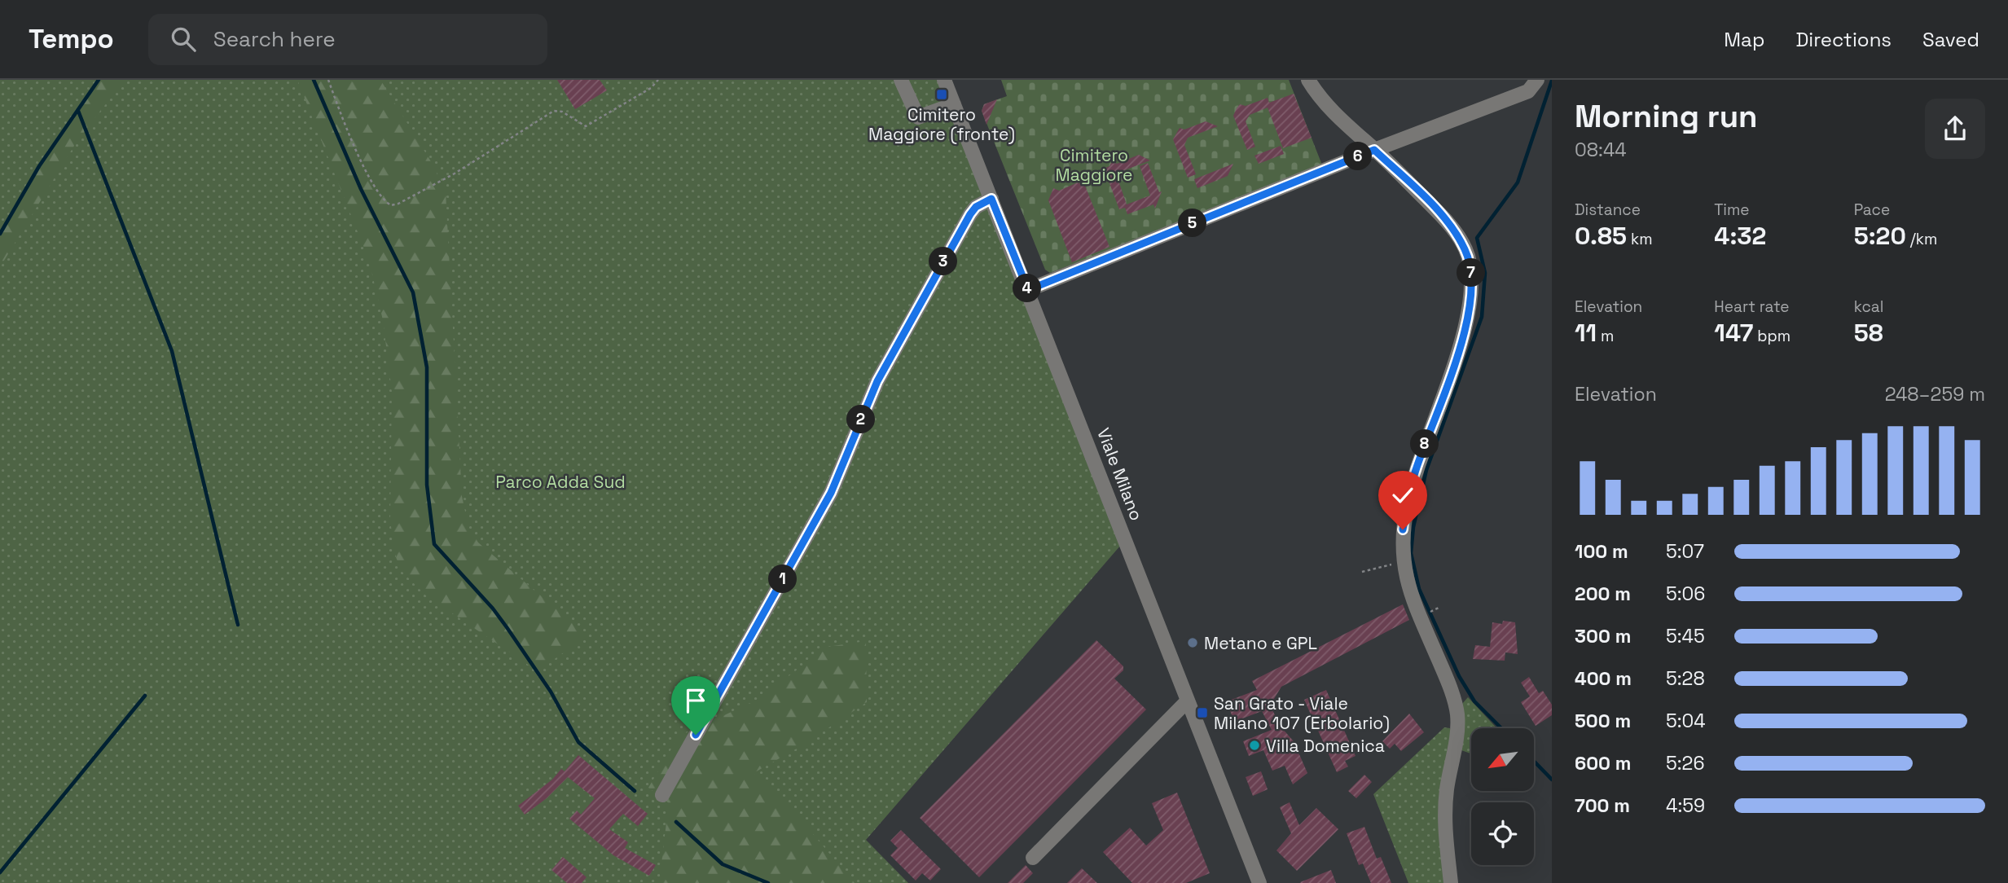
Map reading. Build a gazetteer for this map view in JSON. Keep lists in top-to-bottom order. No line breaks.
{"streets":{"street":["Viale Milano"]},"parks":["Cimitero Maggiore","Parco Adda Sud"],"places":{"transit":["Cimitero Maggiore (fronte)","San Grato - Viale Milano 107 (Erbolario)"],"other":["Metano e GPL","Villa Domenica"]},"north":"bottom left","page":{"header":"Tempo","search":"Search here","nav":["Map","Directions","Saved"],"heading":["Morning run","08:44"],"pins":["6","5","3","7","4","2","8","1"],"stats":[["Distance","0.85 km"],["Time","4:32"],["Pace","5:20 /km"],["Elevation","11 m"],["Heart rate","147 bpm"],["kcal","58"]],"chart":["Elevation","248–259 m"],"list":[{"name":"100 m","note":"5:07"},{"name":"200 m","note":"5:06"},{"name":"300 m","note":"5:45"},{"name":"400 m","note":"5:28"},{"name":"500 m","note":"5:04"},{"name":"600 m","note":"5:26"},{"name":"700 m","note":"4:59"}]}}
